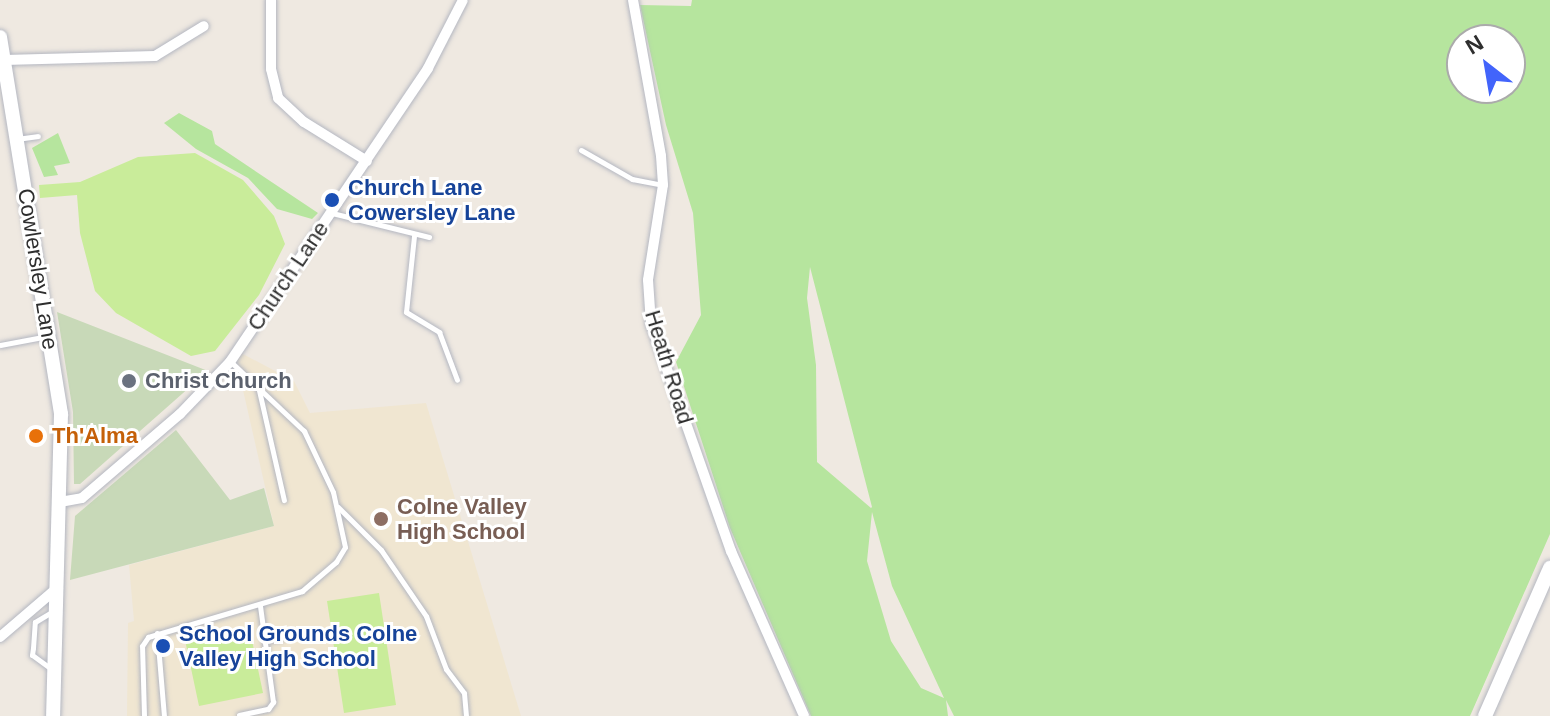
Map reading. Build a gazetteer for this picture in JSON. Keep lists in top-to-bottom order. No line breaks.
{"streets":{"street":["Cowlersley Lane","Church Lane","Heath Road"]},"crossings":[["Cowlersley Lane","Church Lane"]],"places":["Church Lane Cowersley Lane","Christ Church","Th'Alma","Colne Valley High School","School Grounds Colne Valley High School"],"north":"top left"}
